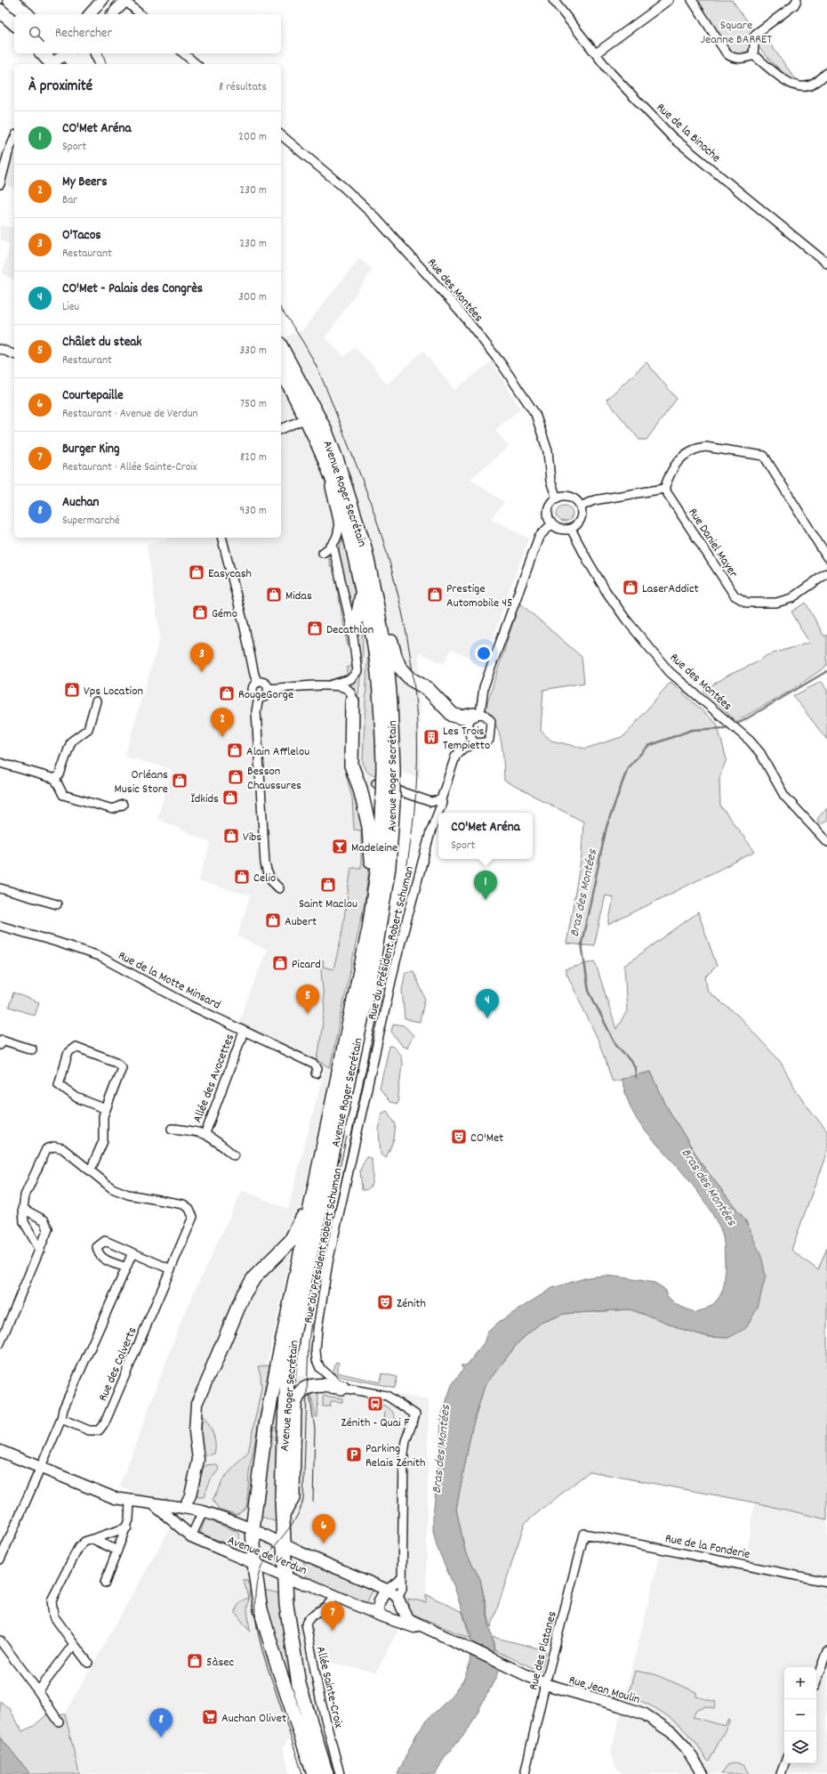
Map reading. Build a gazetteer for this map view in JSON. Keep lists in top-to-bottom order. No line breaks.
{"streets":{"main road":["Avenue Roger Secrétain"],"street":["Rue de la Binoche","Rue des Montées","Rue Daniel Mayer","Rue du Président Robert Schuman","Rue de la Motte Minsard","Allée des Avocettes","Rue des Colverts","Rue de la Fonderie","Avenue de Verdun","Rue des Platanes","Allée Sainte-Croix","Rue Jean Moulin"]},"crossings":[["Avenue Roger Secrétain","Avenue de Verdun"],["Rue du Président Robert Schuman","Avenue de Verdun"],["Rue de la Motte Minsard","Allée des Avocettes"],["Rue de la Fonderie","Rue des Platanes"],["Avenue de Verdun","Allée Sainte-Croix"],["Avenue de Verdun","Rue Jean Moulin"],["Rue des Platanes","Rue Jean Moulin"]],"water":["Bras des Montées"],"parks":["Square Jeanne BARRET"],"places":{"shop":["Easycash","LaserAddict","Midas","Prestige Automobile 45","Gémo","Decathlon","Vps Location","RougeGorge","Alain Afflelou","Besson Chaussures","Orléans Music Store","Ïdkids","Vibs","Celio","Saint Maclou","Aubert","Picard","5àsec"],"building":["Les Trois Tempietto"],"bar":["Madeleine"],"theatre":["CO'Met","Zénith"],"bus stop":["Zénith - Quai F"],"parking":["Parking Relais Zénith"],"supermarket":["Auchan Olivet"]},"page":{"search":"Rechercher","heading":["À proximité","8 résultats"],"list":[{"mark":"1","name":"CO'Met Aréna","note":"Sport","value":"200 m"},{"mark":"2","name":"My Beers","note":"Bar","value":"230 m"},{"mark":"3","name":"O'Tacos","note":"Restaurant","value":"230 m"},{"mark":"4","name":"CO'Met - Palais des Congrès","note":"Lieu","value":"300 m"},{"mark":"5","name":"Châlet du steak","note":"Restaurant","value":"330 m"},{"mark":"6","name":"Courtepaille","note":"Restaurant · Avenue de Verdun","value":"750 m"},{"mark":"7","name":"Burger King","note":"Restaurant · Allée Sainte-Croix","value":"820 m"},{"mark":"8","name":"Auchan","note":"Supermarché","value":"930 m"}],"pins":["3","2","1","5","4","6","7","8"],"popup":["CO'Met Aréna","Sport"],"map_buttons":["+","−"]}}
